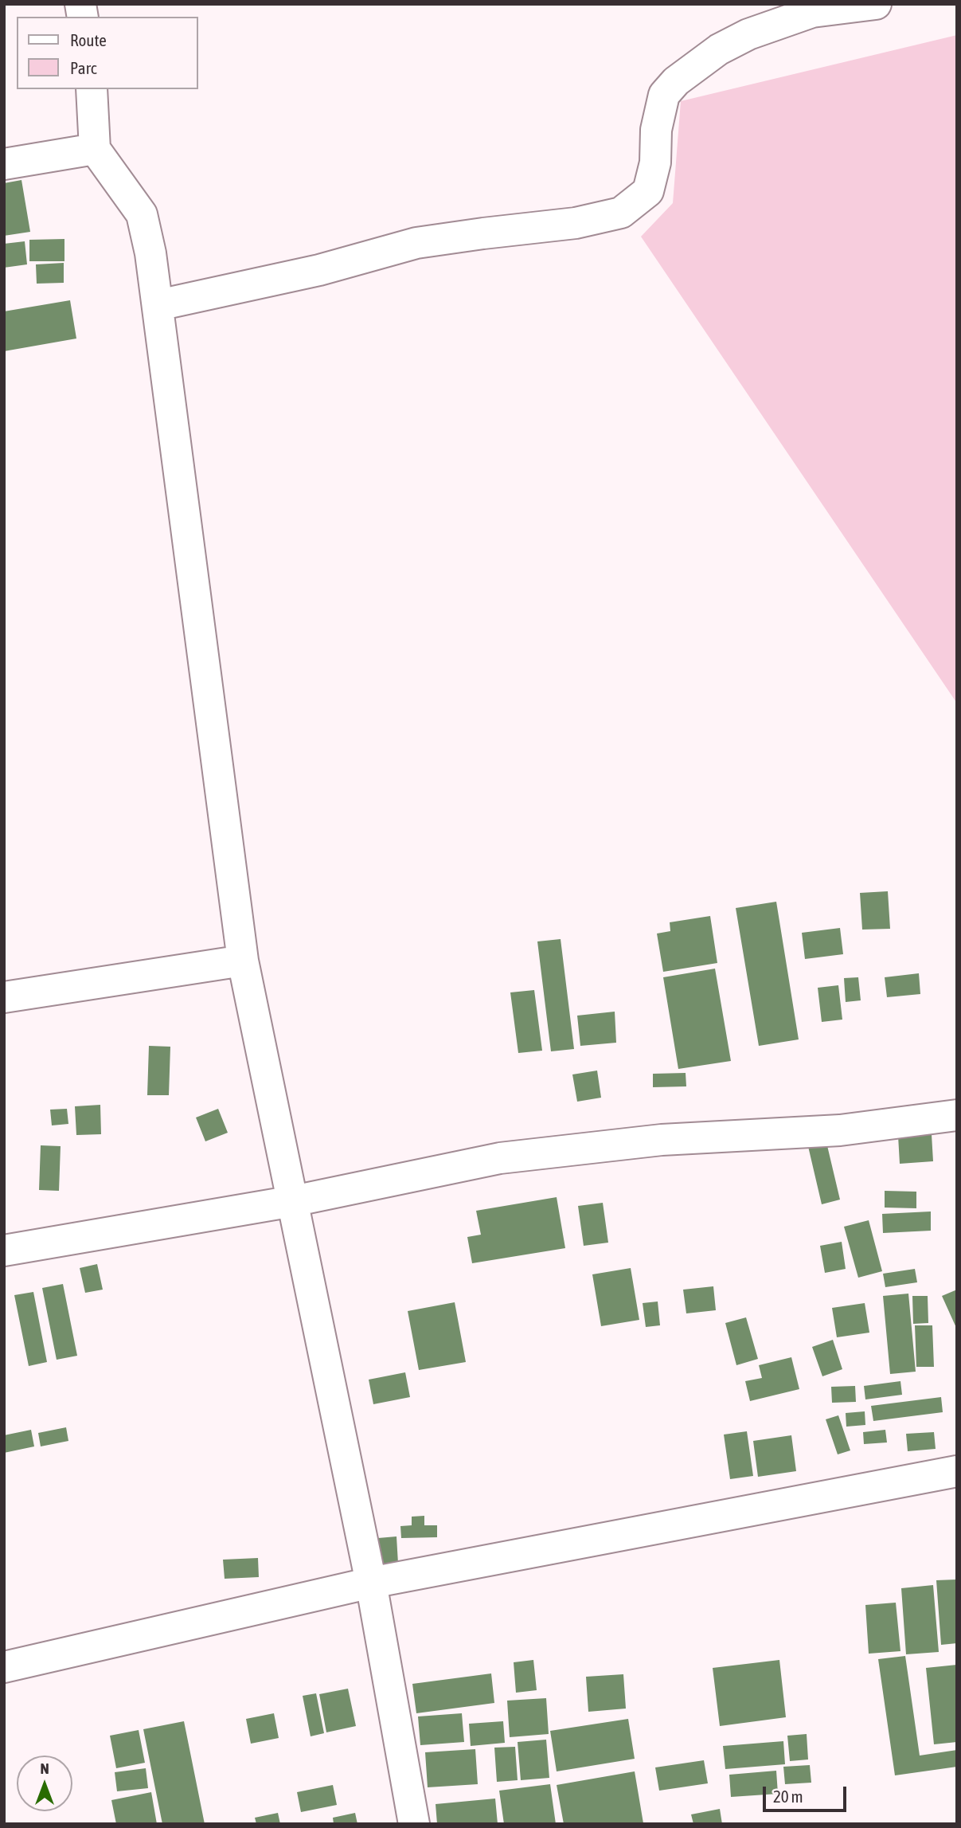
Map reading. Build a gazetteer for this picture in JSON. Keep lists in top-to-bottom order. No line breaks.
{"legend":["Route","Parc"],"scale_bar":"20 m","north":"top"}
